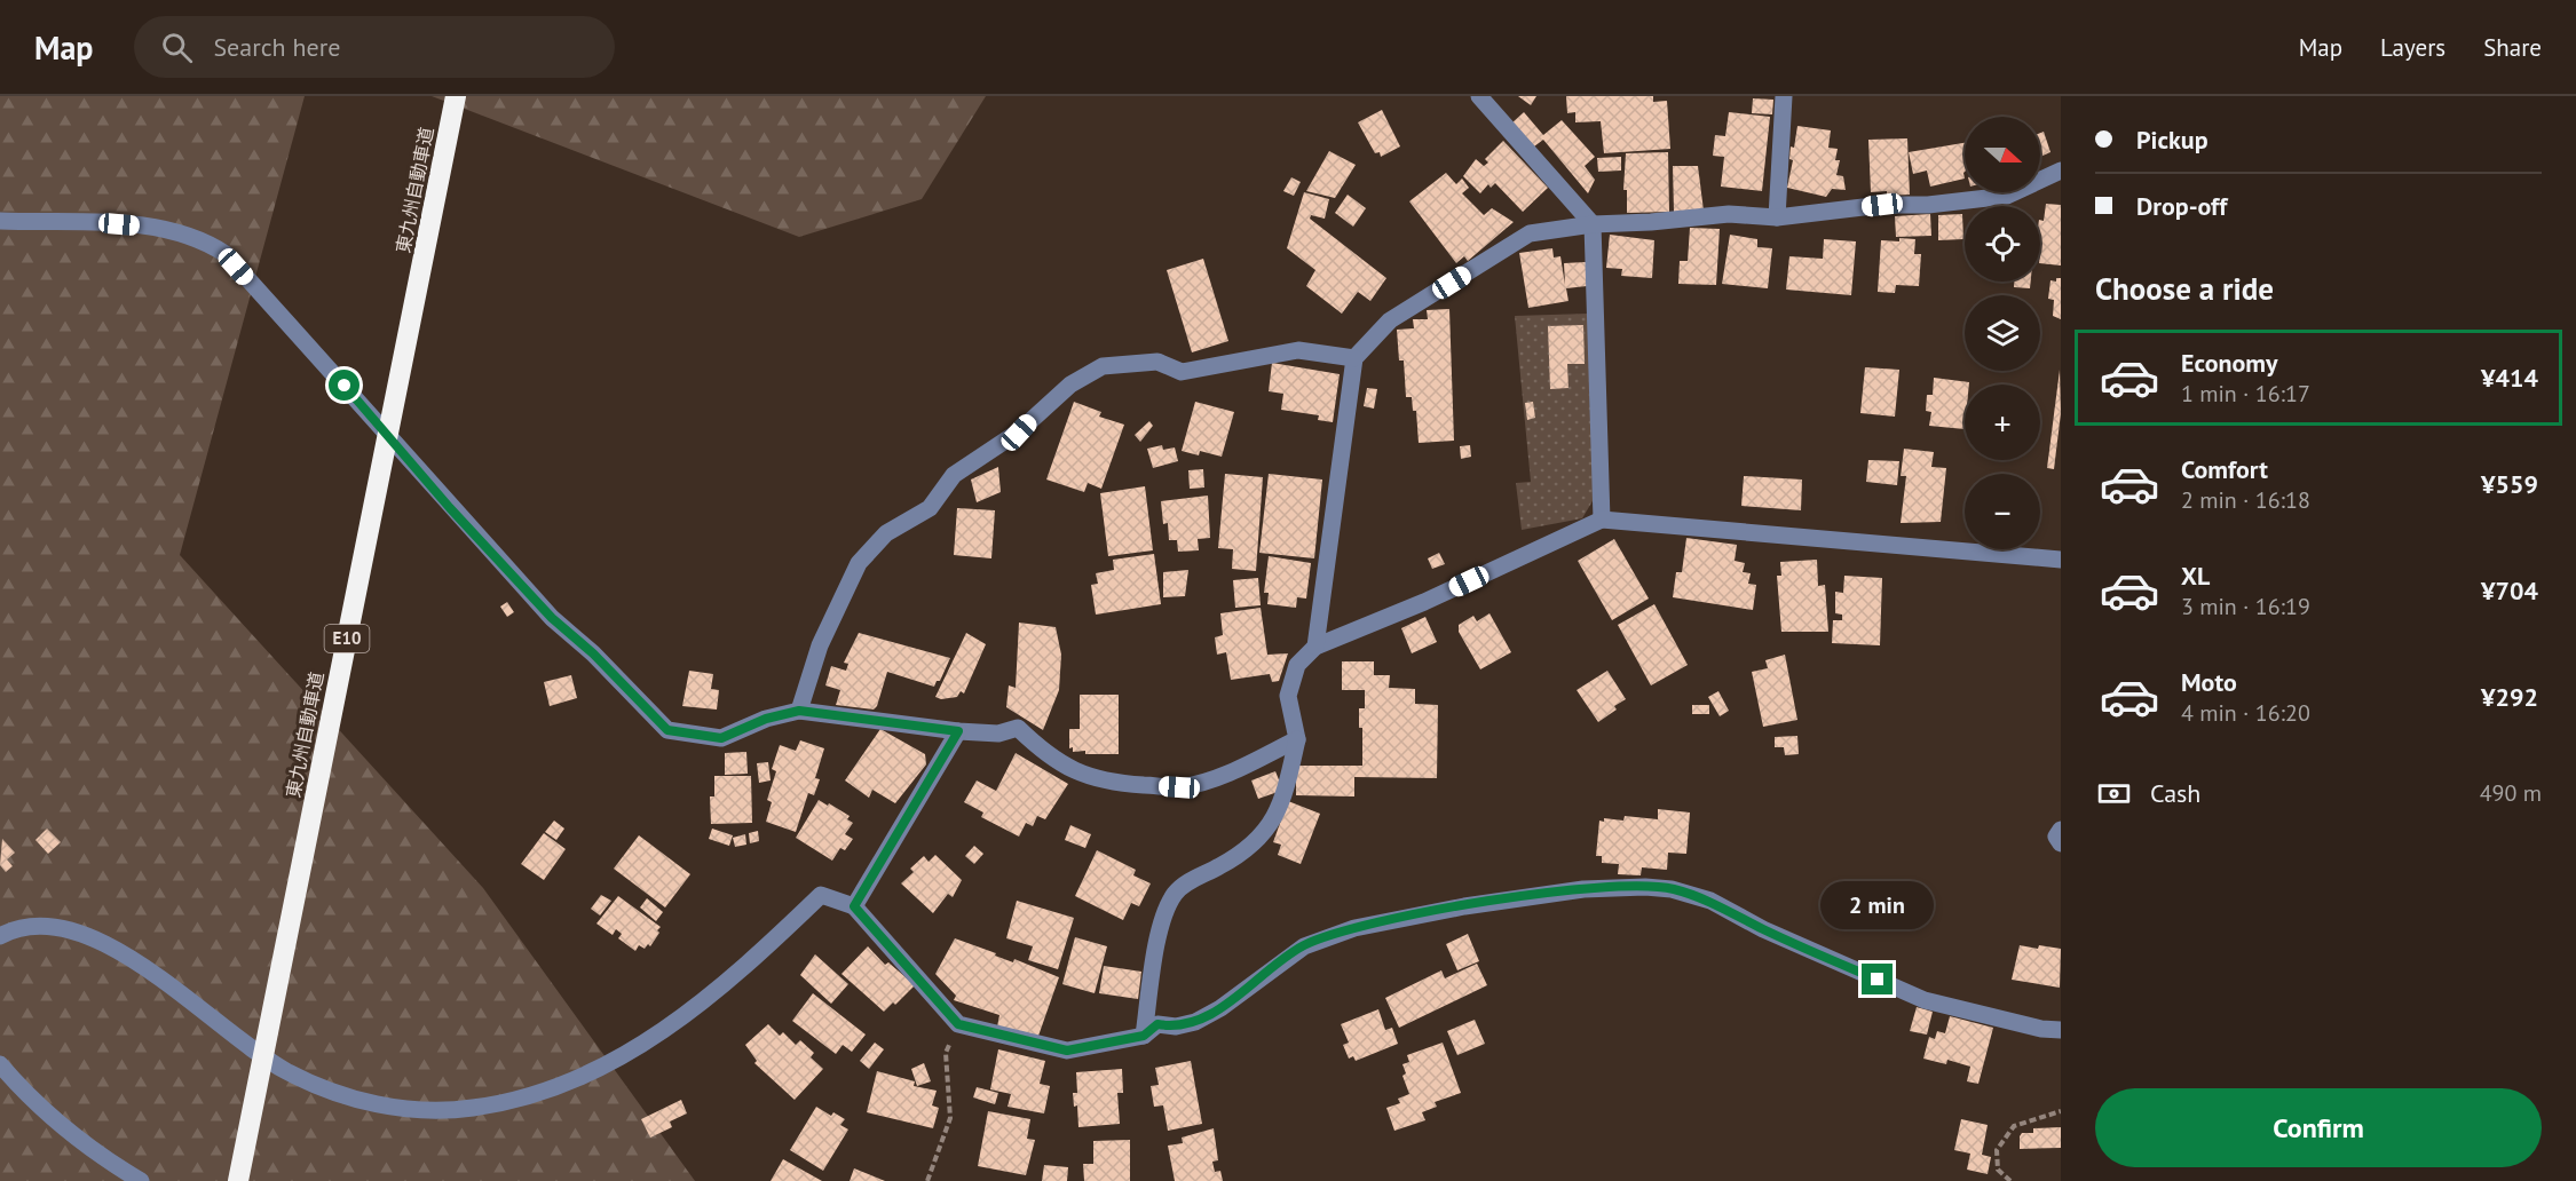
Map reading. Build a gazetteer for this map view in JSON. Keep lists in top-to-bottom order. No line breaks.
{"streets":{"highway":["東九州自動車道","E10"]},"north":"right","page":{"header":"Map","search":"Search here","nav":["Map","Layers","Share"],"banner":["Pickup","Drop-off"],"map_buttons":["+","−"],"heading":"Choose a ride","list":[{"name":"Economy","note":"1 min · 16:17","value":"¥414"},{"name":"Comfort","note":"2 min · 16:18","value":"¥559"},{"name":"XL","note":"3 min · 16:19","value":"¥704"},{"name":"Moto","note":"4 min · 16:20","value":"¥292"}],"pay":["Cash","490 m"],"bubble":"2 min","buttons":"Confirm"}}
